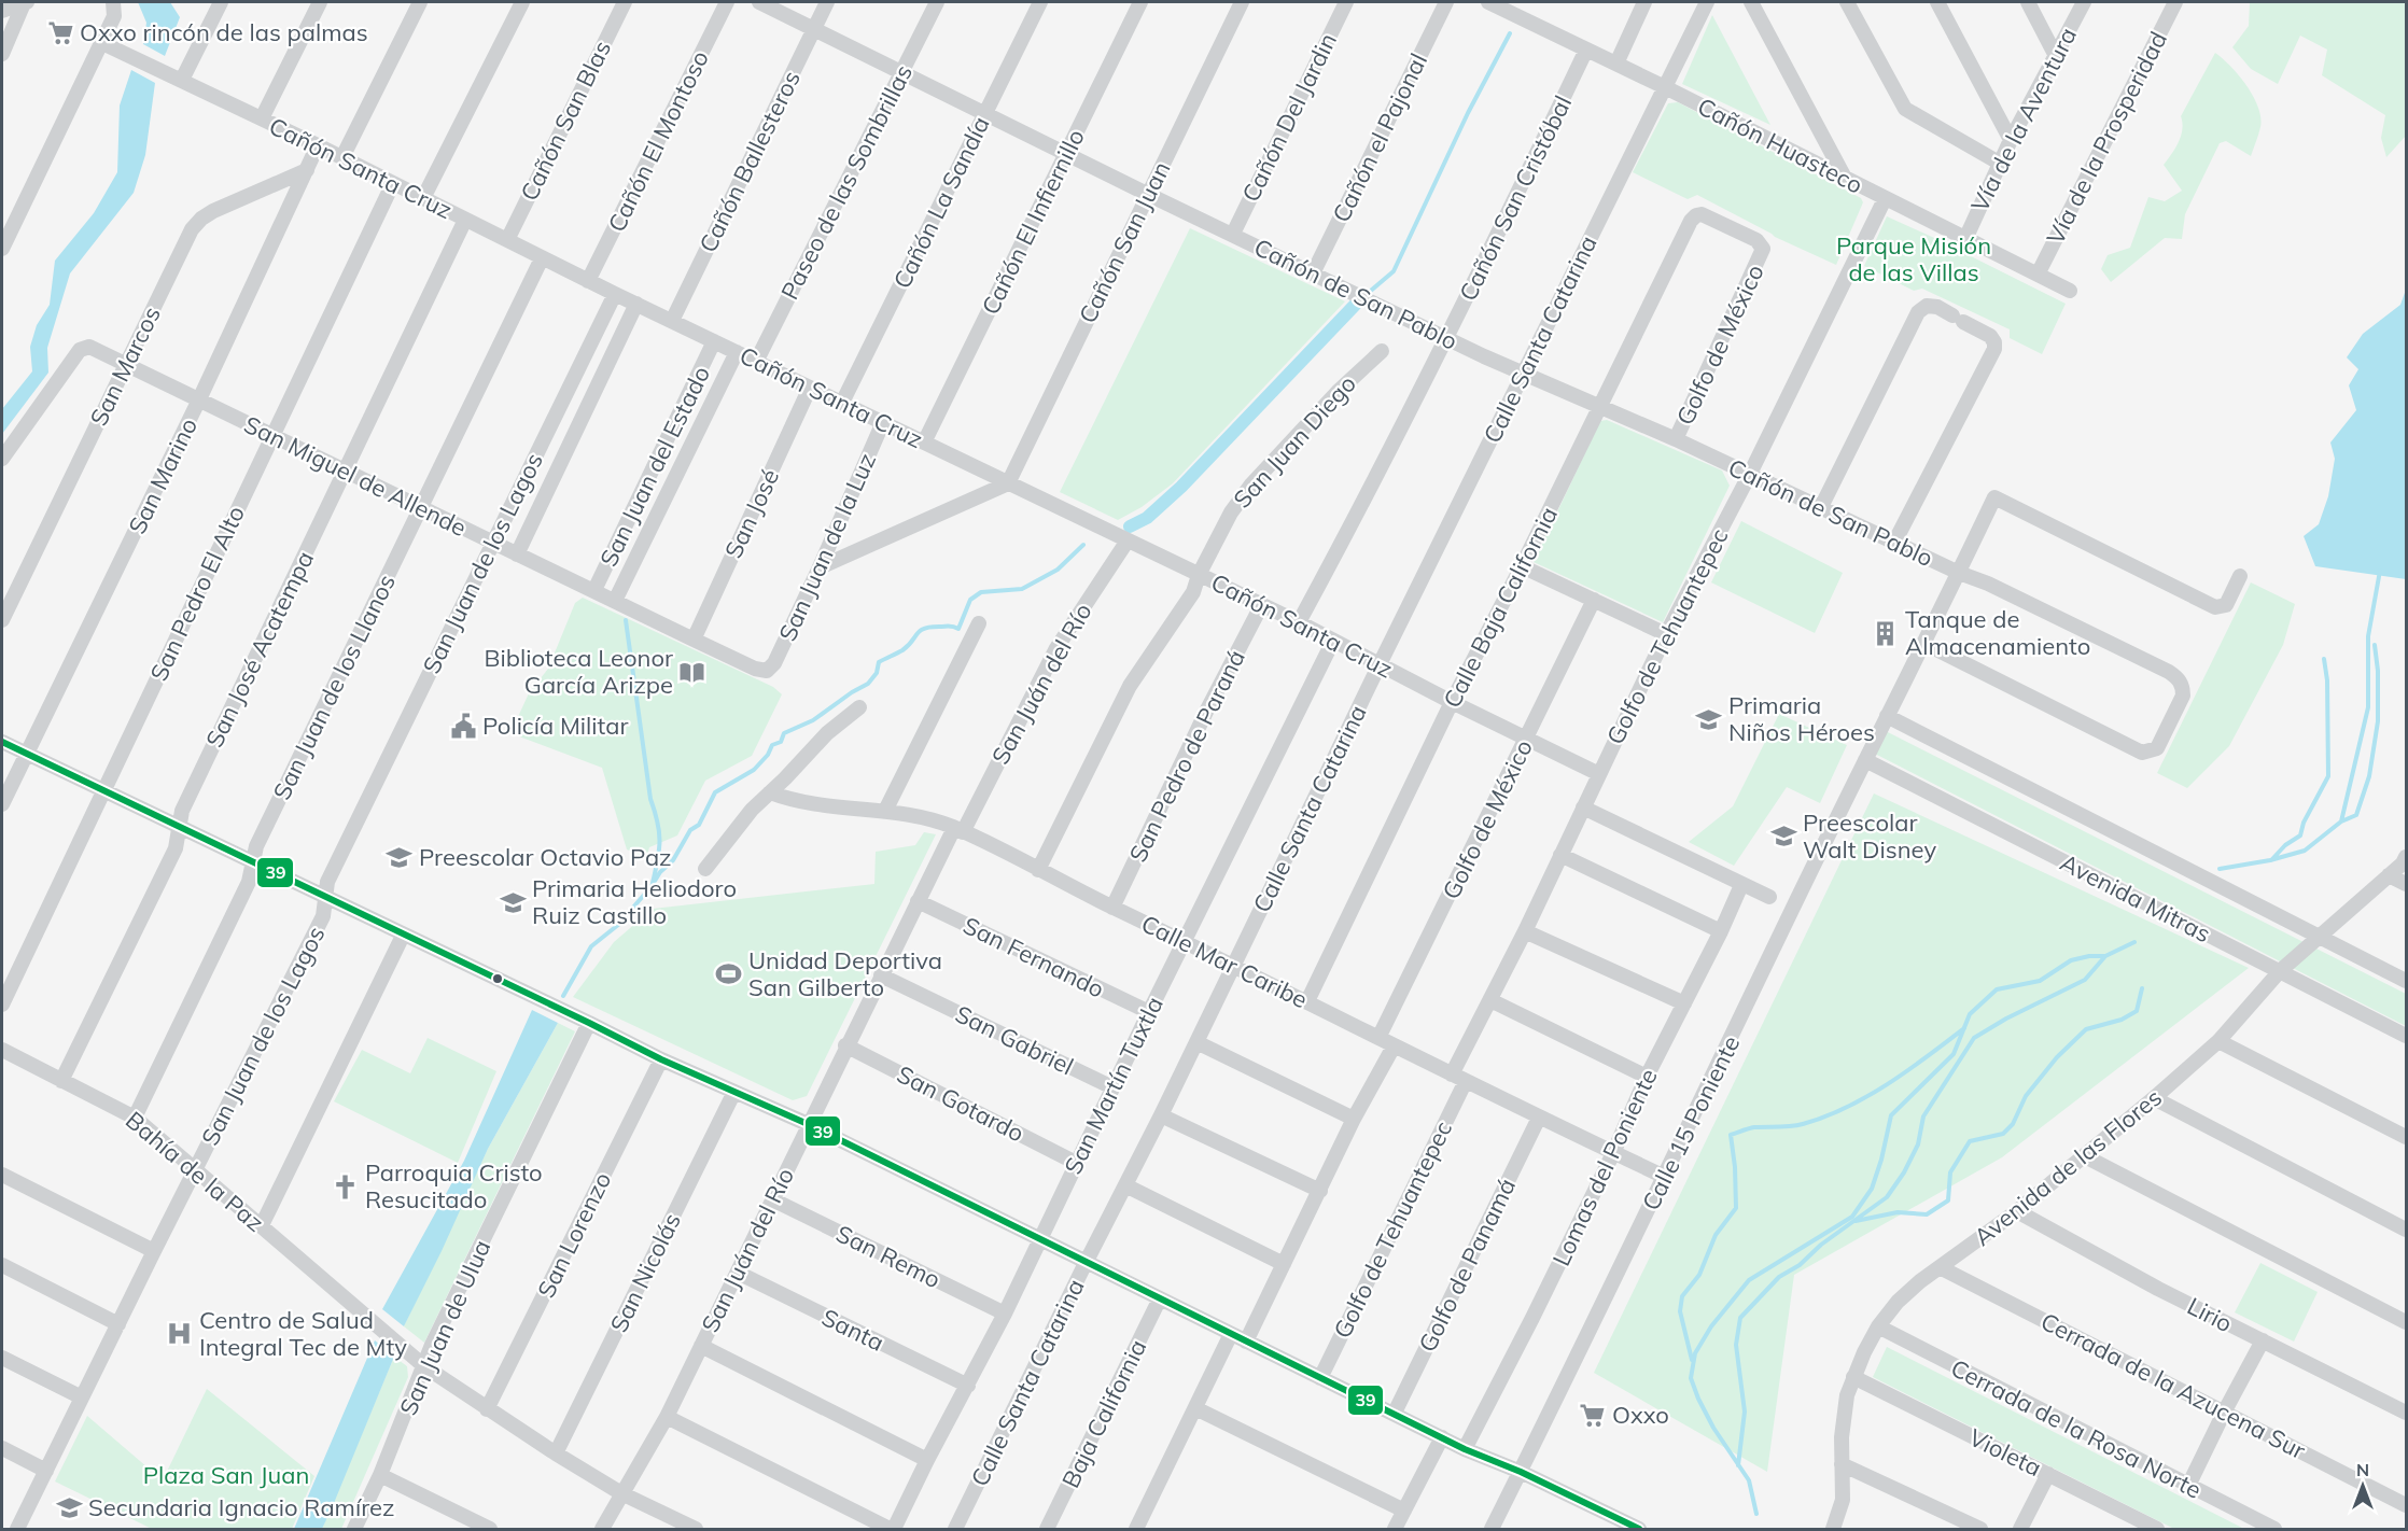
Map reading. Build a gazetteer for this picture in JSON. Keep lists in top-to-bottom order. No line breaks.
{"streets":{"street":["Cañón Del Jardin","Vía de la Aventura","Cañón San Blas","Cañón el Pajonal","Vía de la Prosperidad","Cañón El Montoso","Cañón Huasteco","Cañón Ballesteros","Cañón Santa Cruz","Paseo de las Sombrillas","Cañón San Cristóbal","Cañón La Sandía","Cañón El Infiernillo","Cañón San Juan","Cañón de San Pablo","Calle Santa Catarina","Golfo de México","San Marcos","San Juan Diego","San Juan del Estado","San Marino","San Miguel de Allende","San José","San Juan de la Luz","San Juan de los Lagos","San Pedro El Alto","Calle Baja California","Golfo de Tehuantepec","San José Acatempa","San Juán del Río","San Juan de los Llanos","San Pedro de Paraná","Avenida Mitras","San Fernando","Calle Mar Caribe","San Gabriel","San Martín Tuxtla","San Gotardo","Calle 15 Poniente","Lomas del Poniente","Avenida de las Flores","Bahía de la Paz","San Lorenzo","San Remo","Golfo de Panamá","San Nicolás","Lirio","San Juan de Ulua","Santa","Cerrada de la Azucena Sur","Baja California","Cerrada de la Rosa Norte","Violeta"]},"crossings":[["Cañón Del Jardin","Cañón de San Pablo"],["Vía de la Aventura","Cañón Huasteco"],["Cañón San Blas","Cañón Santa Cruz"],["Cañón el Pajonal","Cañón de San Pablo"],["Vía de la Prosperidad","Cañón Huasteco"],["Cañón El Montoso","Cañón Santa Cruz"],["Cañón Huasteco","Cañón San Cristóbal"],["Cañón Huasteco","Calle Santa Catarina"],["Cañón Huasteco","Golfo de Tehuantepec"],["Cañón Ballesteros","Cañón Santa Cruz"],["Cañón Ballesteros","Cañón de San Pablo"],["Cañón Santa Cruz","Paseo de las Sombrillas"],["Cañón Santa Cruz","Cañón San Cristóbal"],["Cañón Santa Cruz","Cañón La Sandía"],["Cañón Santa Cruz","Cañón El Infiernillo"],["Cañón Santa Cruz","Cañón San Juan"],["Cañón Santa Cruz","Calle Santa Catarina"],["Cañón Santa Cruz","Golfo de México"],["Cañón Santa Cruz","San Juan Diego"],["Cañón Santa Cruz","San Juan del Estado"],["Cañón Santa Cruz","San Marino"],["Cañón Santa Cruz","San José"],["Cañón Santa Cruz","San Juan de la Luz"],["Cañón Santa Cruz","San Juan de los Lagos"],["Cañón Santa Cruz","San Pedro El Alto"],["Cañón Santa Cruz","Calle Baja California"],["Cañón Santa Cruz","Golfo de Tehuantepec"],["Cañón Santa Cruz","San José Acatempa"],["Cañón Santa Cruz","San Juán del Río"],["Cañón Santa Cruz","San Juan de los Llanos"],["Cañón Santa Cruz","San Pedro de Paraná"],["Cañón Santa Cruz","San Martín Tuxtla"],["Paseo de las Sombrillas","Cañón de San Pablo"],["Cañón San Cristóbal","Cañón de San Pablo"],["Cañón La Sandía","Cañón de San Pablo"],["Cañón El Infiernillo","Cañón de San Pablo"],["Cañón San Juan","Cañón de San Pablo"],["Cañón de San Pablo","Calle Santa Catarina"],["Cañón de San Pablo","Golfo de México"],["Cañón de San Pablo","Calle Baja California"],["Cañón de San Pablo","Golfo de Tehuantepec"],["Cañón de San Pablo","Calle 15 Poniente"],["Calle Santa Catarina","Calle Mar Caribe"],["Golfo de México","Calle Baja California"],["Golfo de México","Calle Mar Caribe"],["San Marcos","San Marino"],["San Marcos","San Miguel de Allende"],["San Juan Diego","Calle Mar Caribe"],["San Juan del Estado","San Miguel de Allende"],["San Marino","San Miguel de Allende"],["San Miguel de Allende","San José"],["San Miguel de Allende","San Juan de la Luz"],["San Miguel de Allende","San Juan de los Lagos"],["San Miguel de Allende","San Pedro El Alto"],["San Miguel de Allende","San José Acatempa"],["San Miguel de Allende","San Juan de los Llanos"],["San Juan de los Lagos","Bahía de la Paz"],["Calle Baja California","Calle Mar Caribe"],["Golfo de Tehuantepec","Calle Mar Caribe"],["San José Acatempa","Bahía de la Paz"],["San Juán del Río","San Fernando"],["San Juán del Río","Calle Mar Caribe"],["San Juán del Río","San Gabriel"],["San Juán del Río","San Gotardo"],["San Juán del Río","Bahía de la Paz"],["San Juán del Río","San Remo"],["San Juán del Río","Santa"],["San Juan de los Llanos","Bahía de la Paz"],["San Pedro de Paraná","Calle Mar Caribe"],["Avenida Mitras","Calle 15 Poniente"],["Avenida Mitras","Avenida de las Flores"],["San Fernando","San Martín Tuxtla"],["Calle Mar Caribe","San Martín Tuxtla"],["Calle Mar Caribe","Calle 15 Poniente"],["Calle Mar Caribe","Lomas del Poniente"],["Calle Mar Caribe","Golfo de Panamá"],["San Gabriel","San Martín Tuxtla"],["San Martín Tuxtla","San Gotardo"],["San Martín Tuxtla","San Remo"],["San Martín Tuxtla","Santa"],["Avenida de las Flores","Lirio"],["Avenida de las Flores","Cerrada de la Azucena Sur"],["Avenida de las Flores","Cerrada de la Rosa Norte"],["Avenida de las Flores","Violeta"],["Bahía de la Paz","San Lorenzo"],["Bahía de la Paz","San Nicolás"],["Bahía de la Paz","San Juan de Ulua"]],"parks":["Parque Misión de las Villas","Plaza San Juan"],"places":{"supermarket":["Oxxo rincón de las palmas","Oxxo"],"building":["Tanque de Almacenamiento"],"library":["Biblioteca Leonor García Arizpe"],"school or university":["Primaria Niños Héroes","Preescolar Walt Disney","Preescolar Octavio Paz","Primaria Heliodoro Ruiz Castillo","Secundaria Ignacio Ramírez"],"public building":["Policía Militar"],"sports":["Unidad Deportiva San Gilberto"],"church":["Parroquia Cristo Resucitado"],"hospital":["Centro de Salud Integral Tec de Mty"]},"lines":["transit line 39"],"north":"top"}
